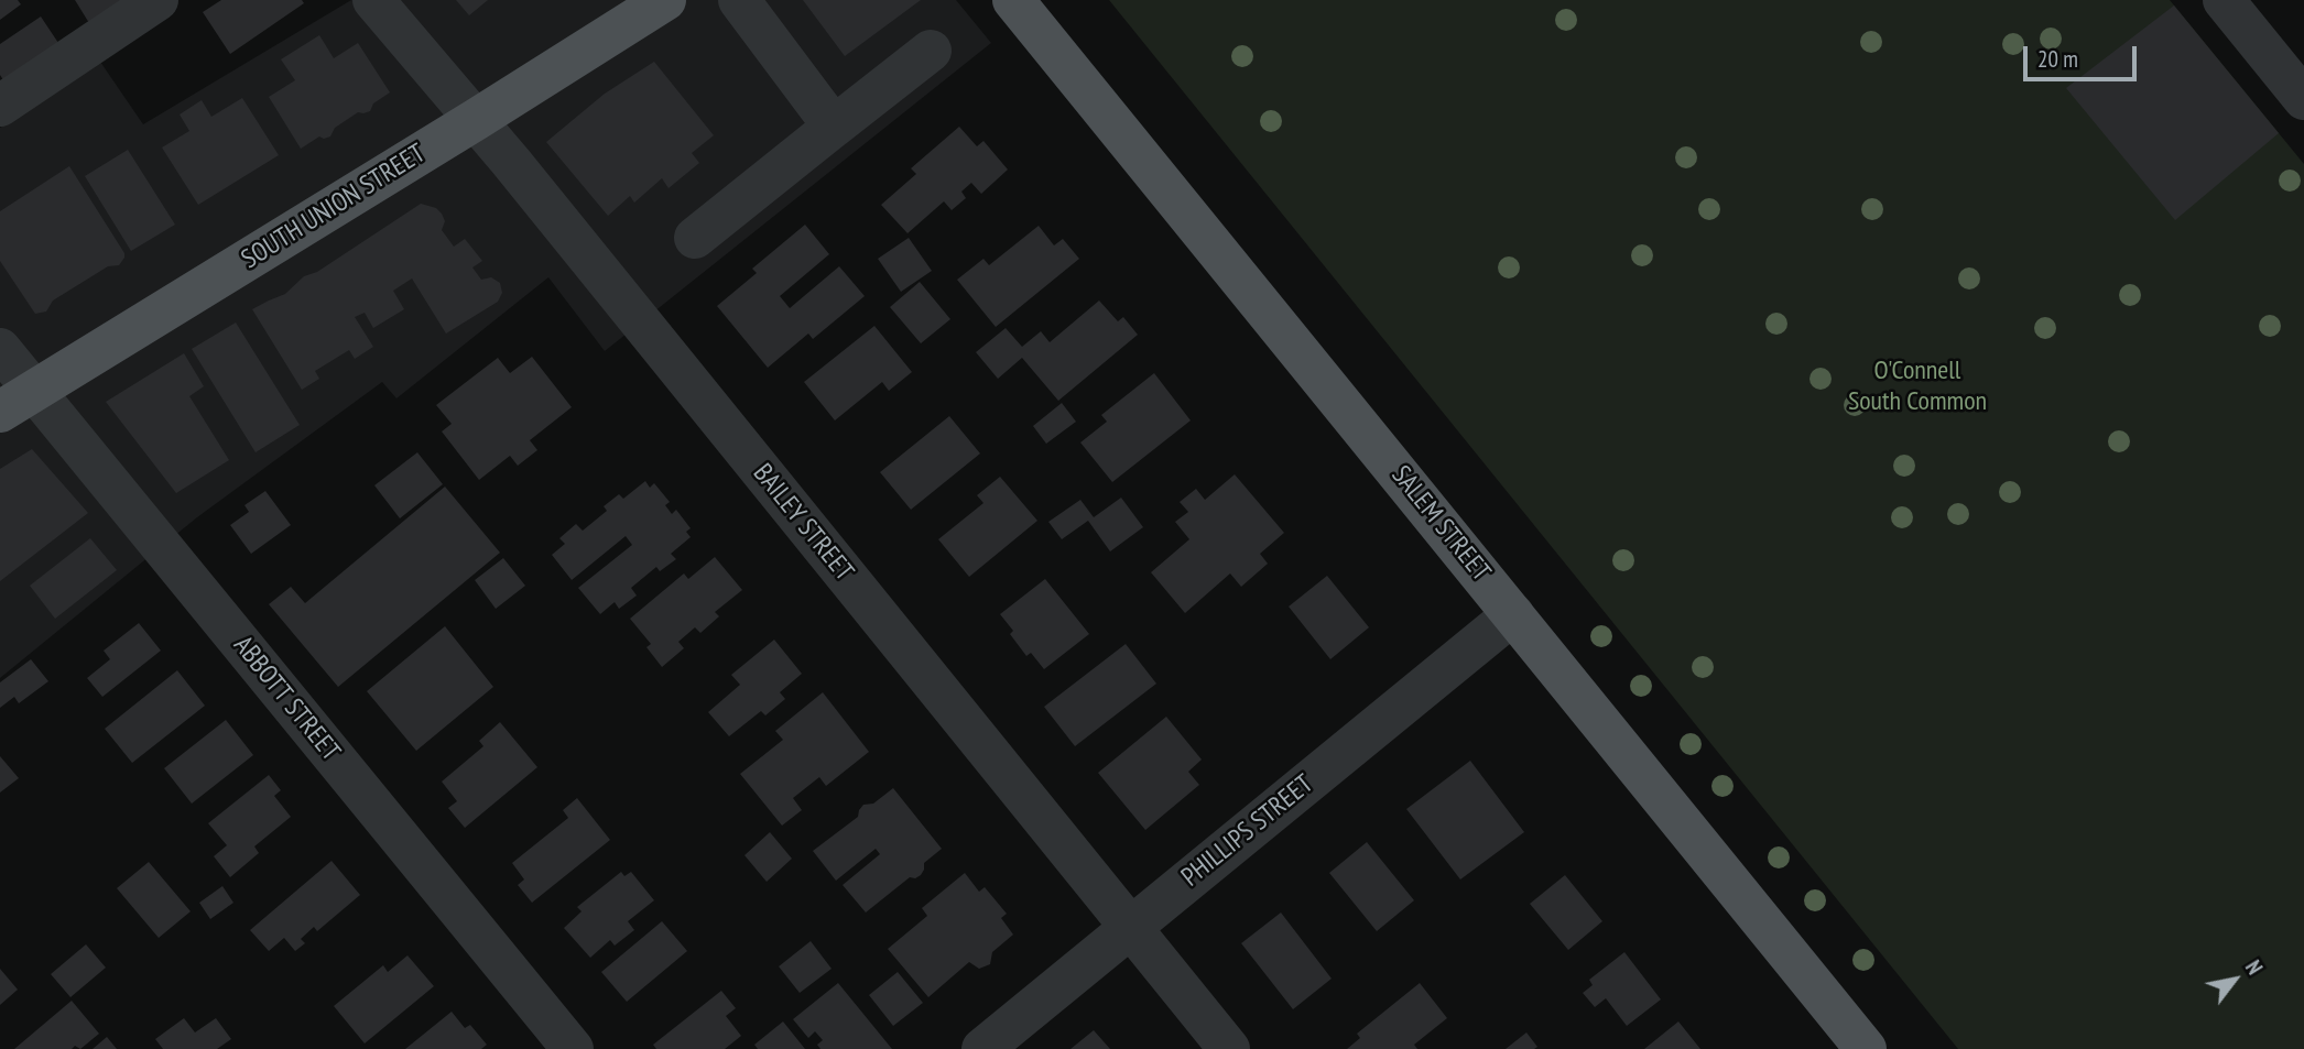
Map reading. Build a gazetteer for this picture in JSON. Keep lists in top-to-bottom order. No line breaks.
{"streets":{"main road":["SOUTH UNION STREET","SALEM STREET"],"street":["BAILEY STREET","ABBOTT STREET","PHILLIPS STREET"]},"crossings":[["SOUTH UNION STREET","BAILEY STREET"],["SOUTH UNION STREET","ABBOTT STREET"],["BAILEY STREET","PHILLIPS STREET"],["SALEM STREET","PHILLIPS STREET"]],"parks":["O'Connell South Common"],"scale_bar":"20 m","north":"top right"}
